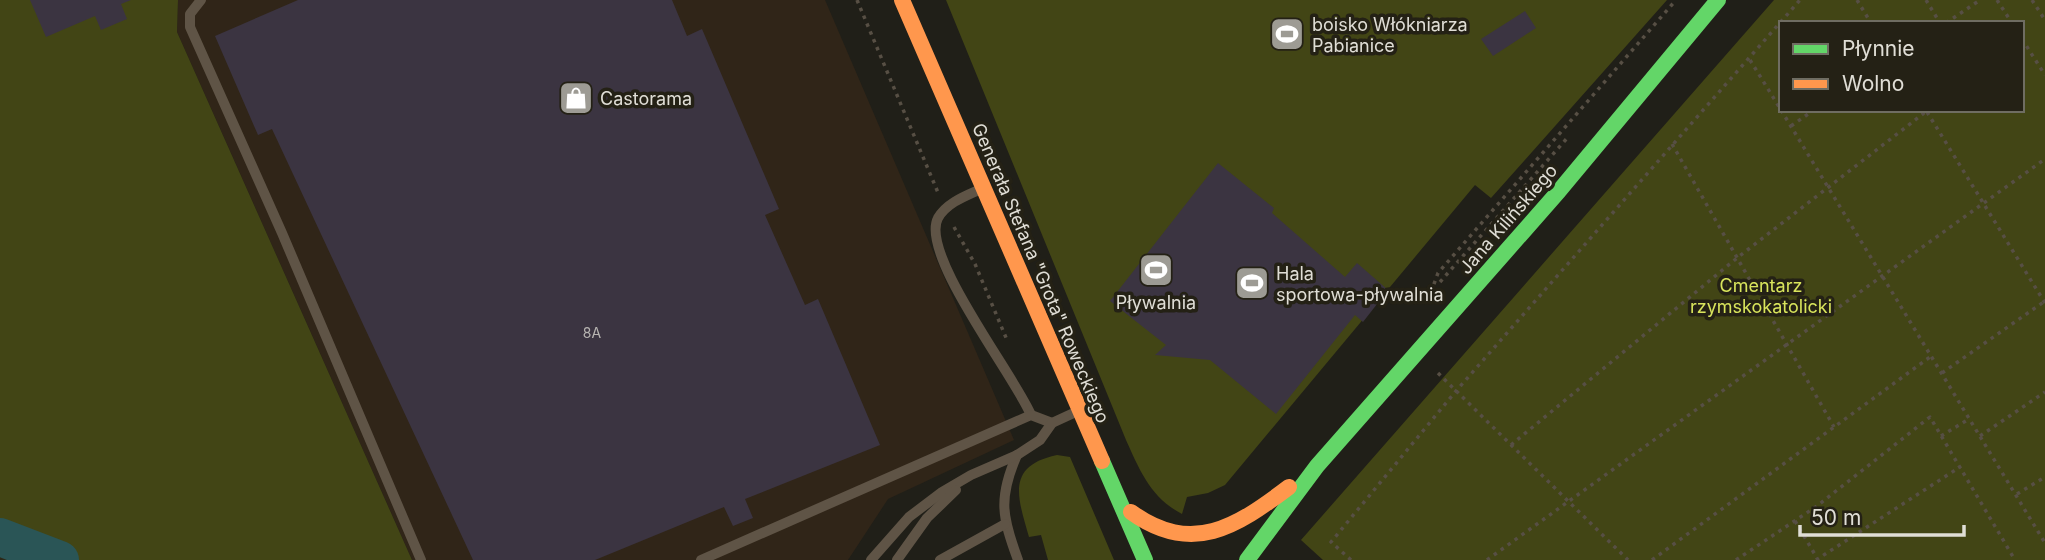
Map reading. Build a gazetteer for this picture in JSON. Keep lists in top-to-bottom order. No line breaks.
{"streets":{"street":["Jana Kilińskiego","Generała Stefana \"Grota\" Roweckiego"]},"parks":["Cmentarz rzymskokatolicki"],"places":{"sports":["boisko Włókniarza Pabianice","Pływalnia","Hala sportowa-pływalnia"],"shop":["Castorama"]},"house_numbers":["8A"],"legend":["Płynnie","Wolno"],"scale_bar":"50 m"}
